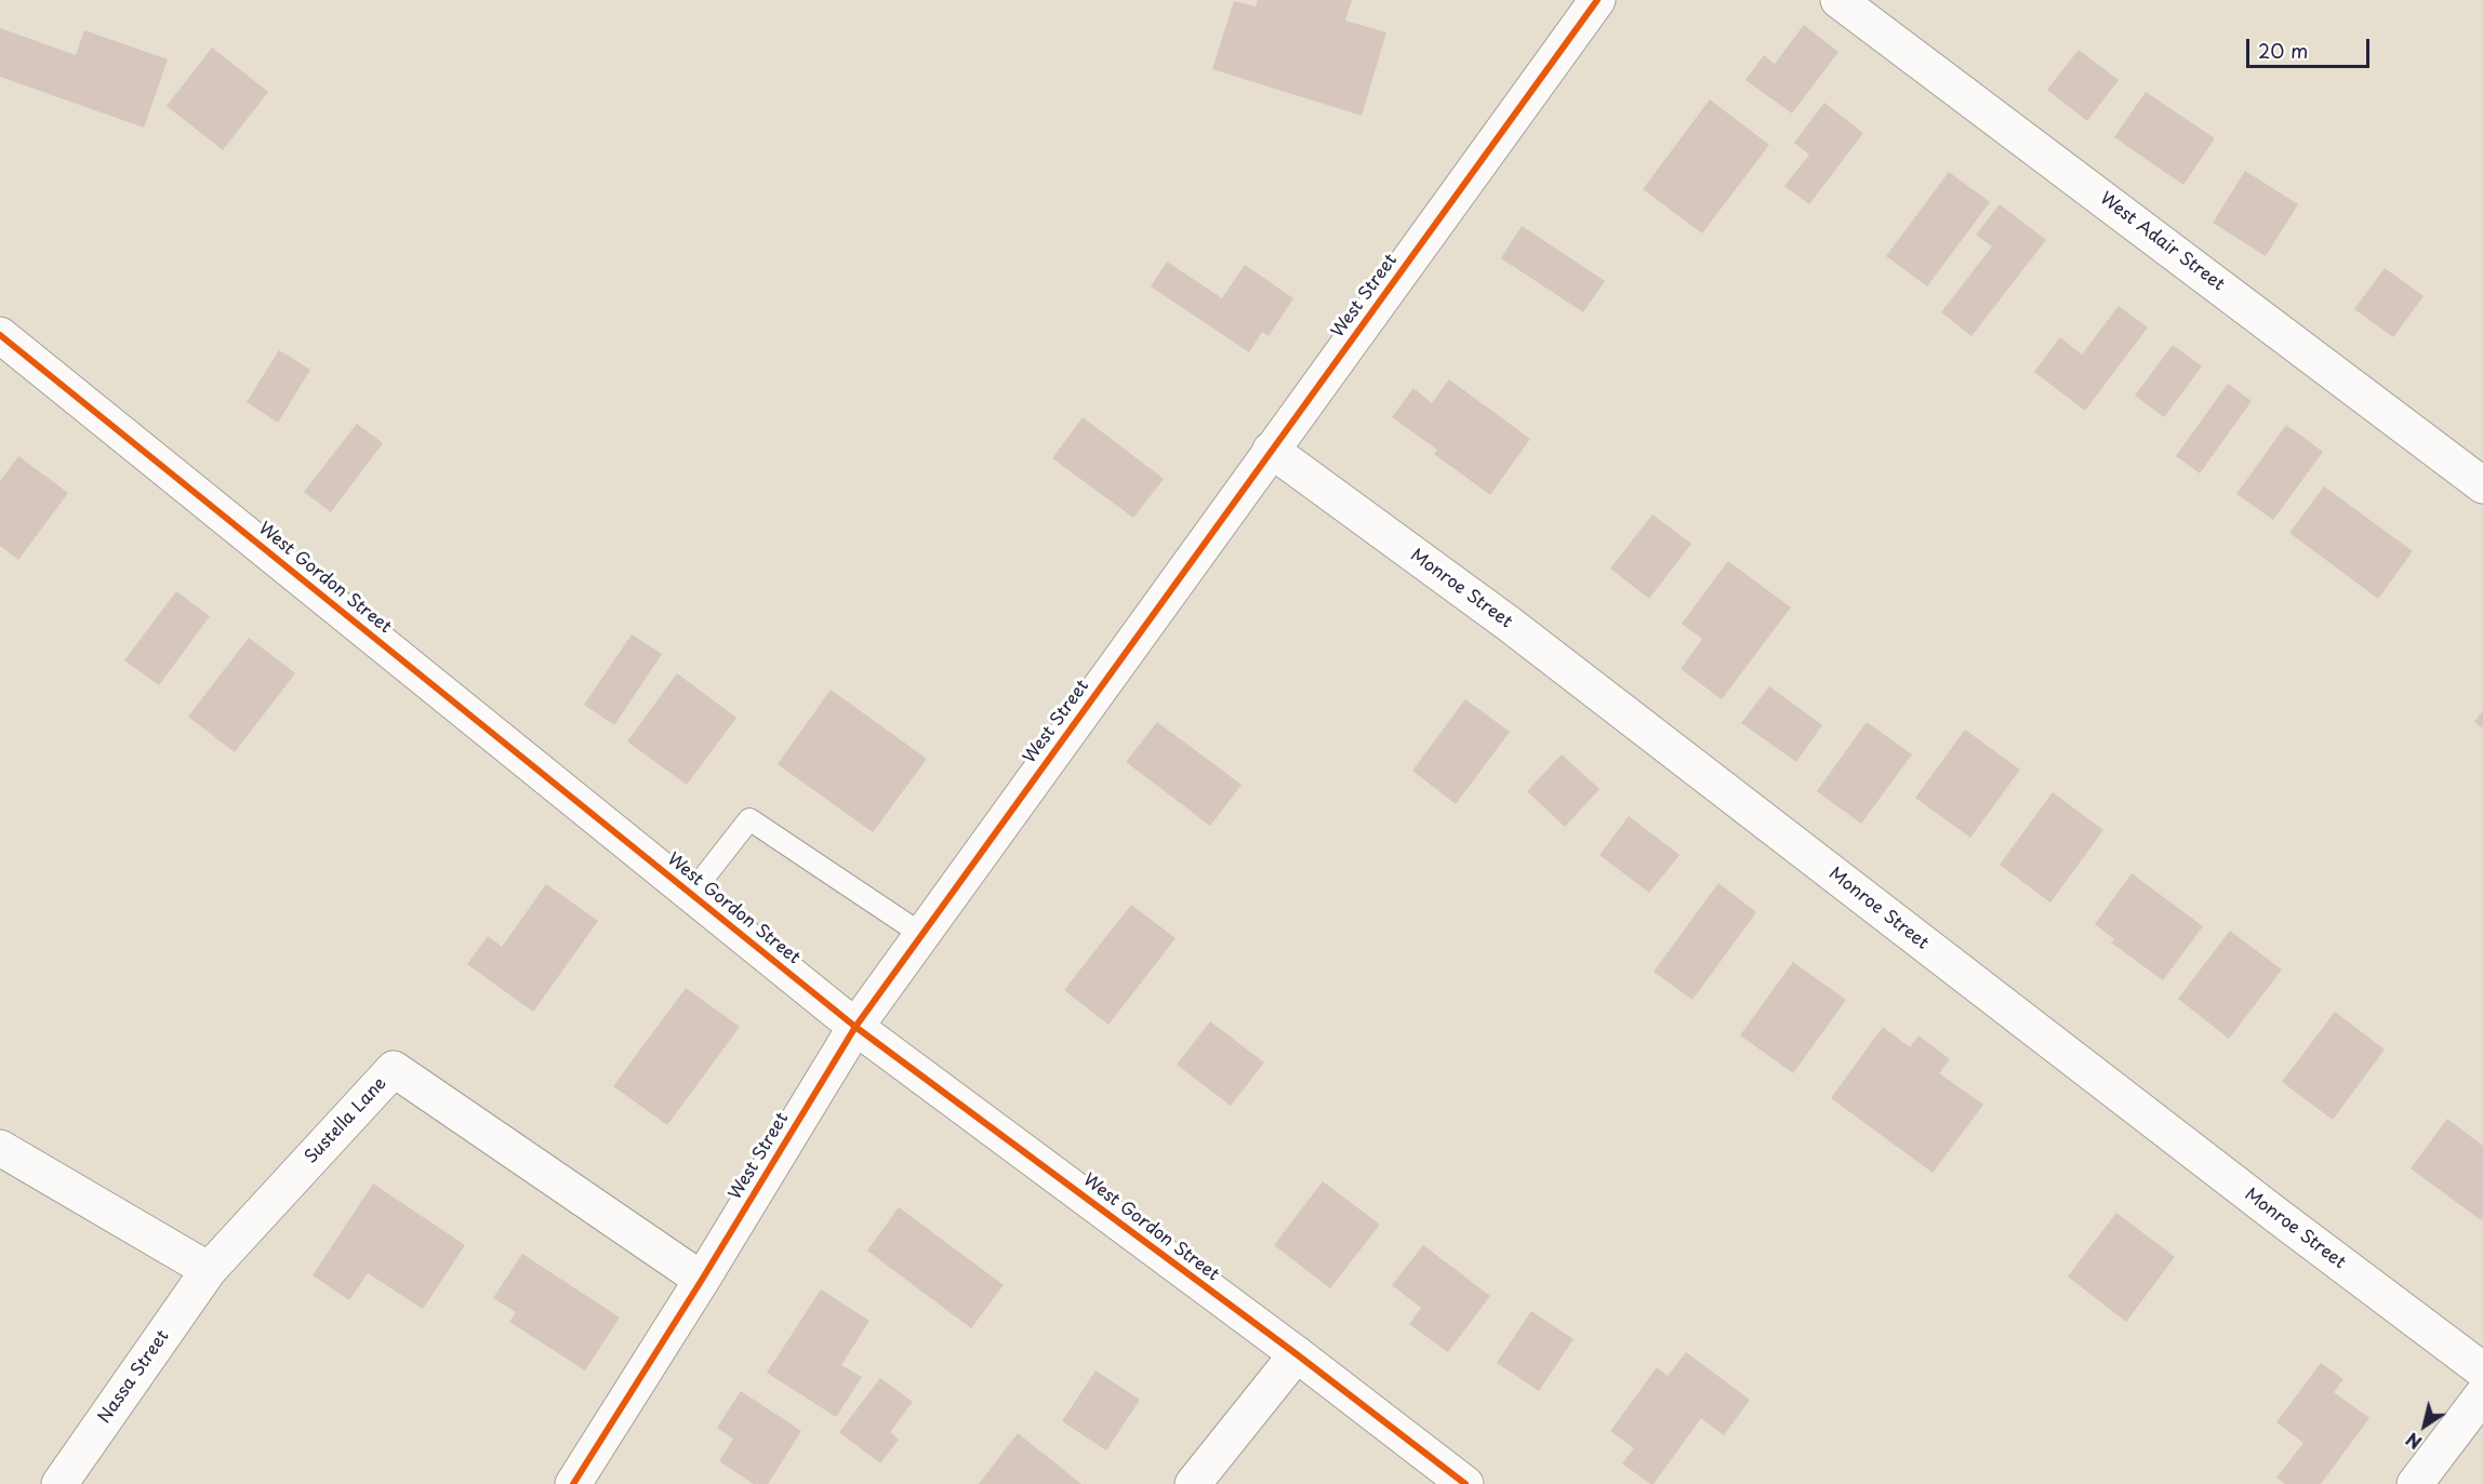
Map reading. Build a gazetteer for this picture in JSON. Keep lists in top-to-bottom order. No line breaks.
{"streets":{"street":["West Adair Street","West Street","West Gordon Street","Monroe Street","Sustella Lane","Nassa Street"]},"crossings":[["West Street","West Gordon Street"],["West Street","Monroe Street"],["West Street","Sustella Lane"],["Sustella Lane","Nassa Street"]],"scale_bar":"20 m","north":"bottom left"}
